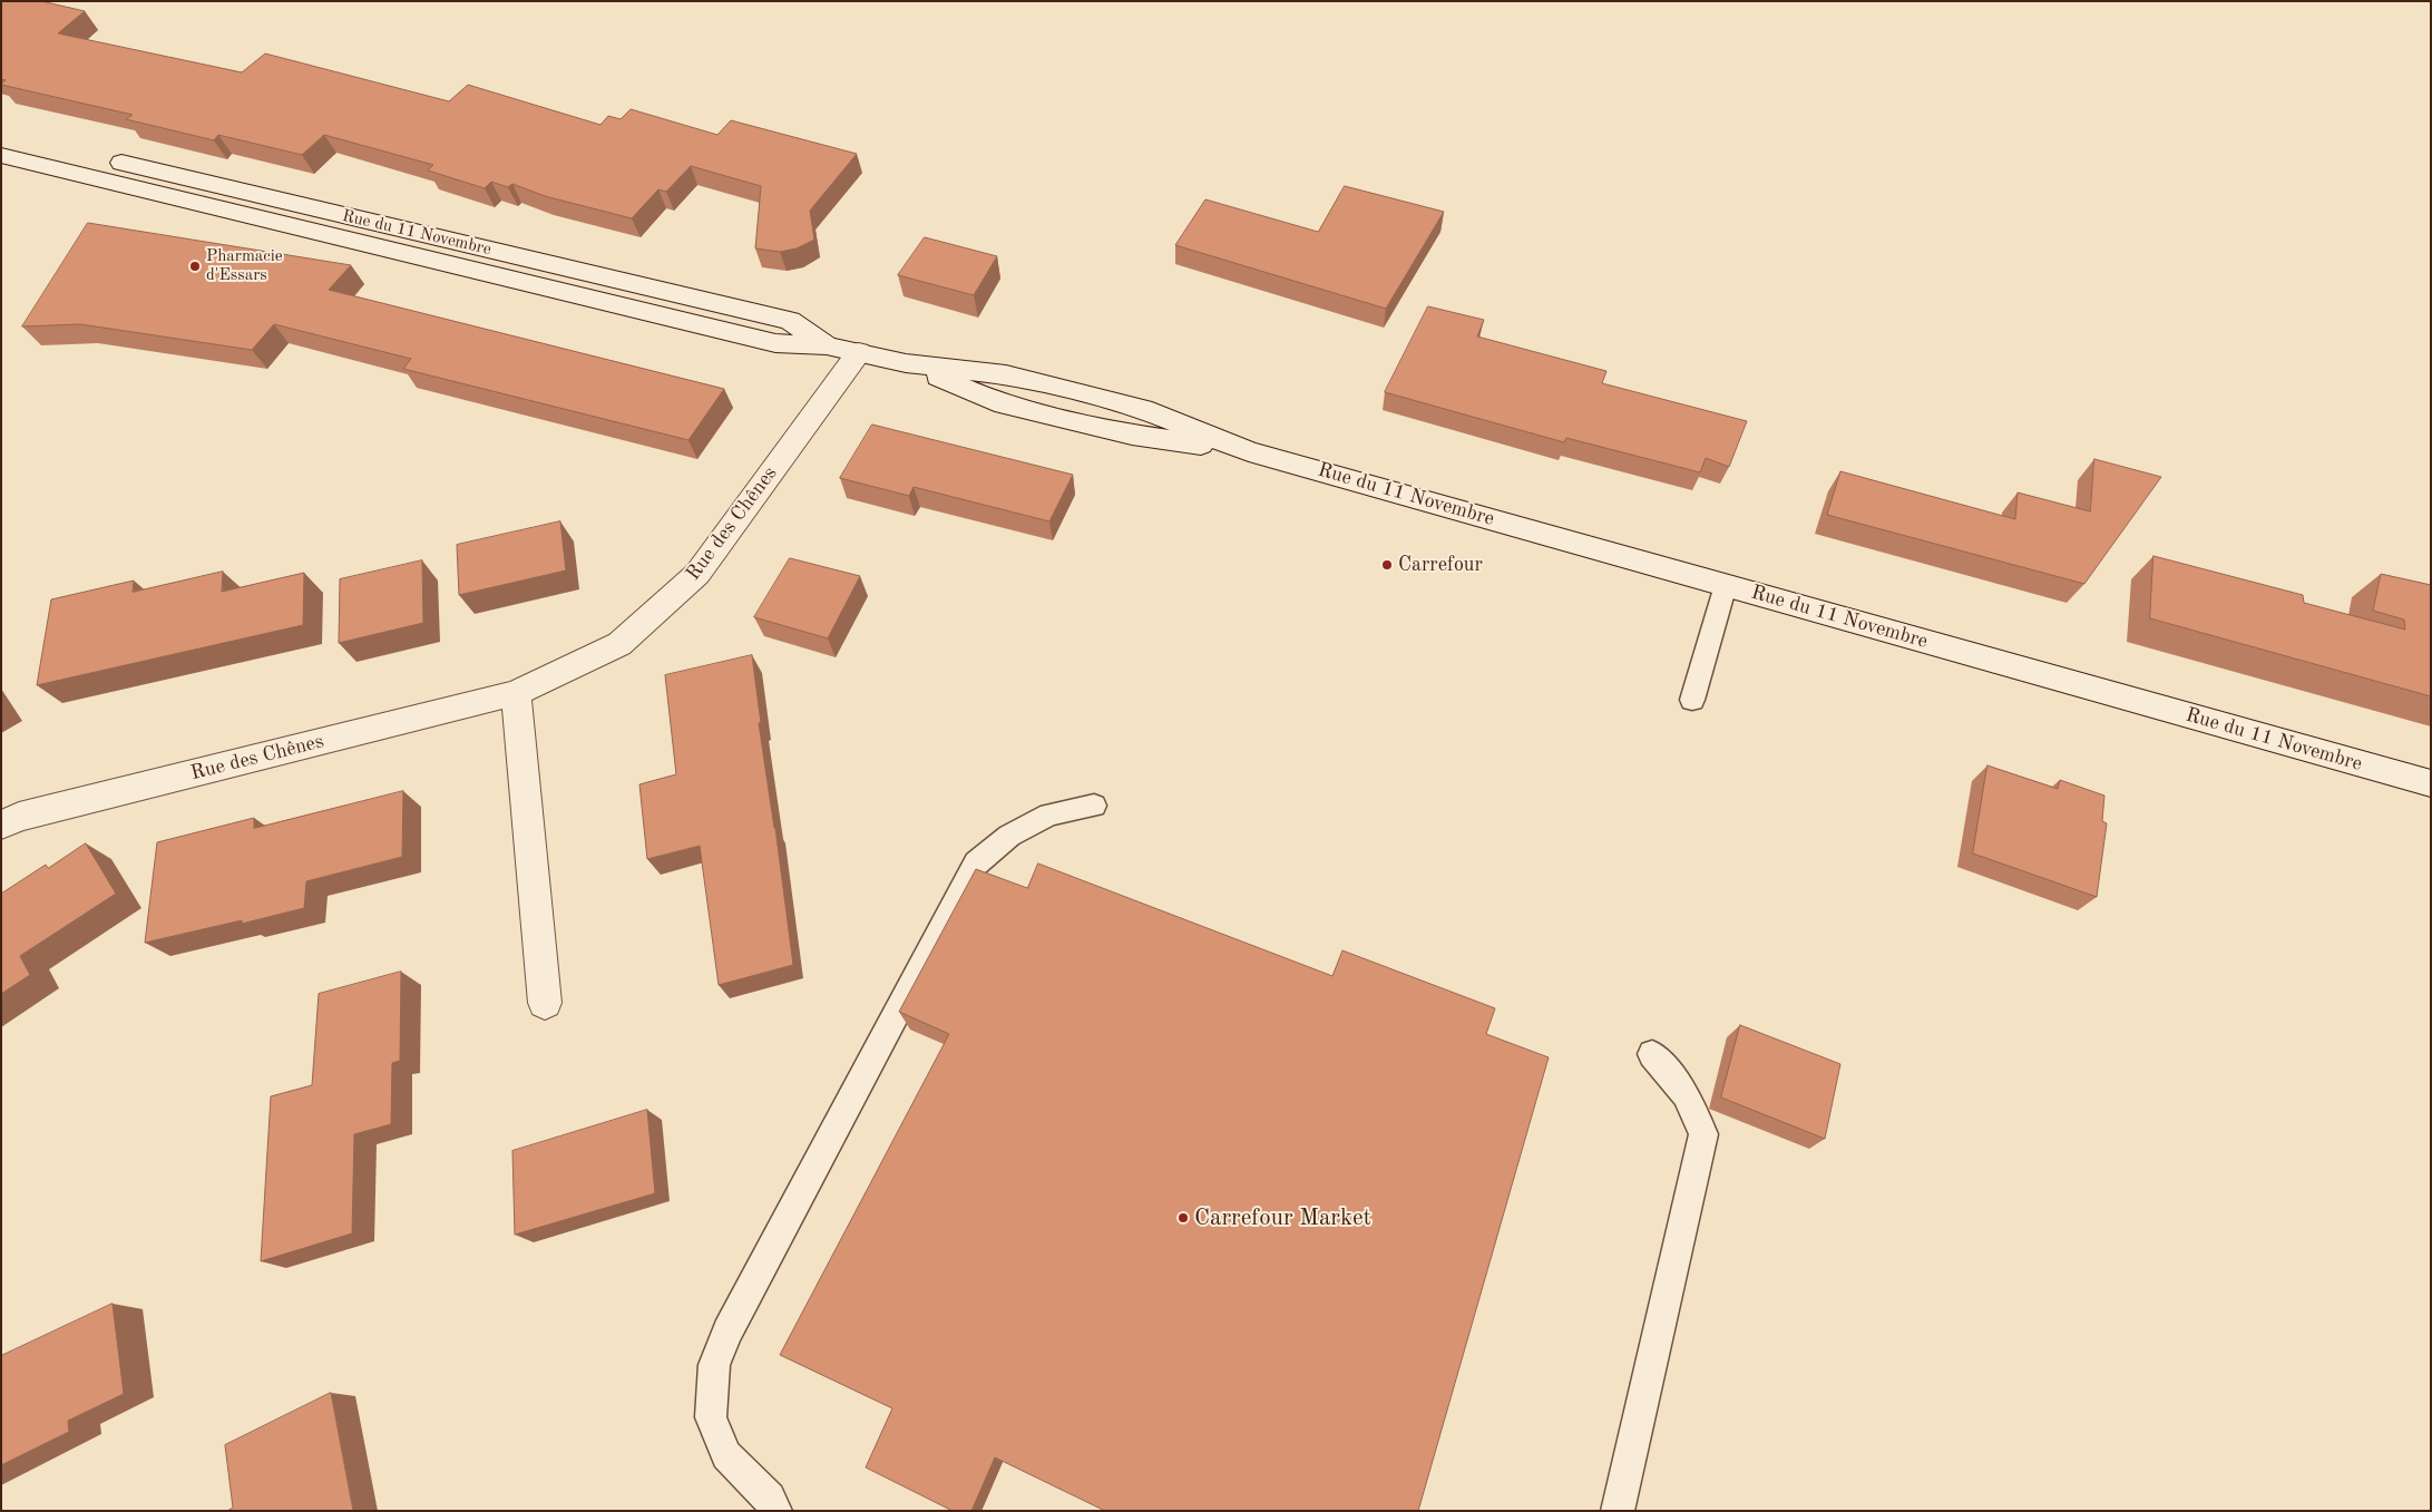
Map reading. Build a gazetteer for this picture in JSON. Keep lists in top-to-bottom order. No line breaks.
{"streets":{"main road":["Rue du 11 Novembre","Rue des Chênes"]},"crossings":[["Rue du 11 Novembre","Rue des Chênes"]],"places":["Pharmacie d'Essars","Carrefour","Carrefour Market"]}
